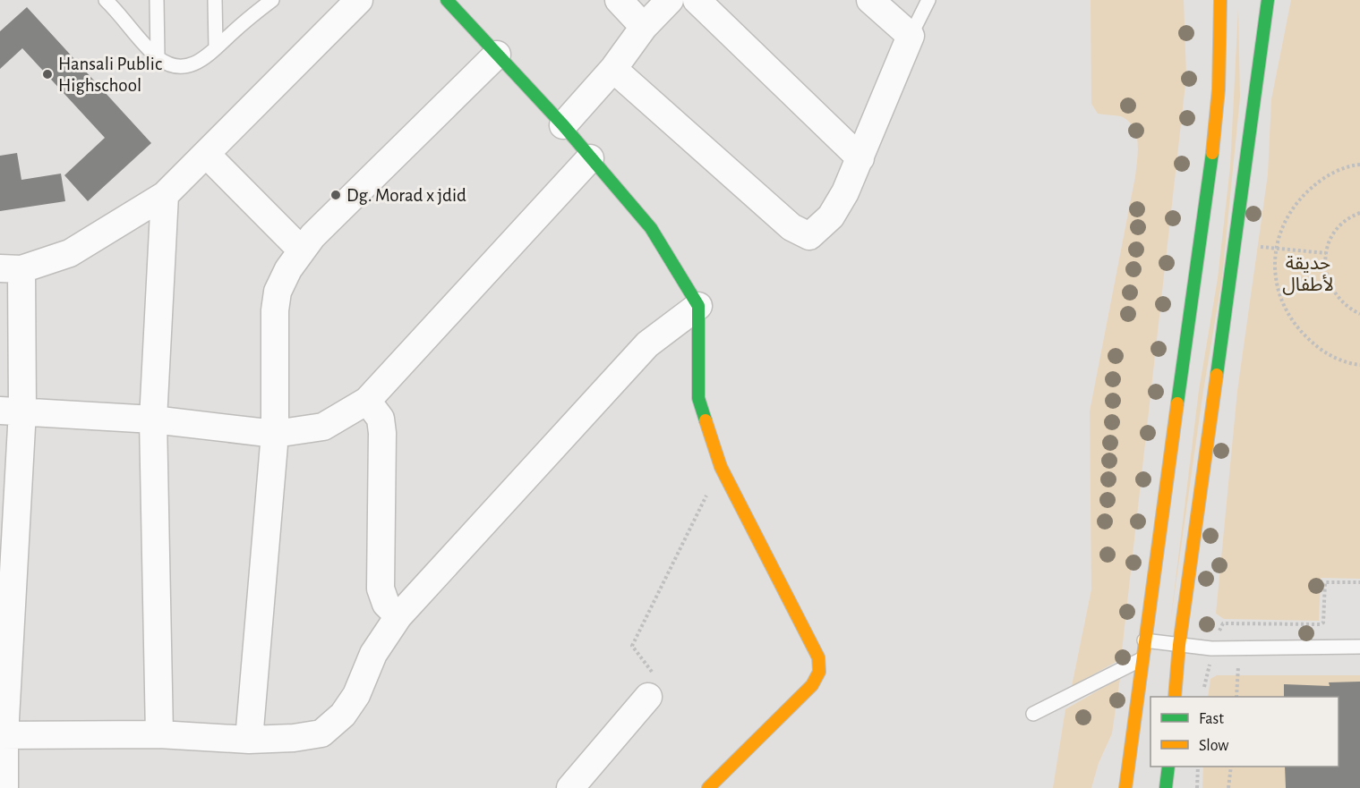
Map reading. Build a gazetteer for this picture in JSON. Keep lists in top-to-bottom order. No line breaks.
{"parks":["حديقة لأطفال"],"places":["Hansali Public Highschool","Dg. Morad x jdid"],"legend":["Fast","Slow"]}
